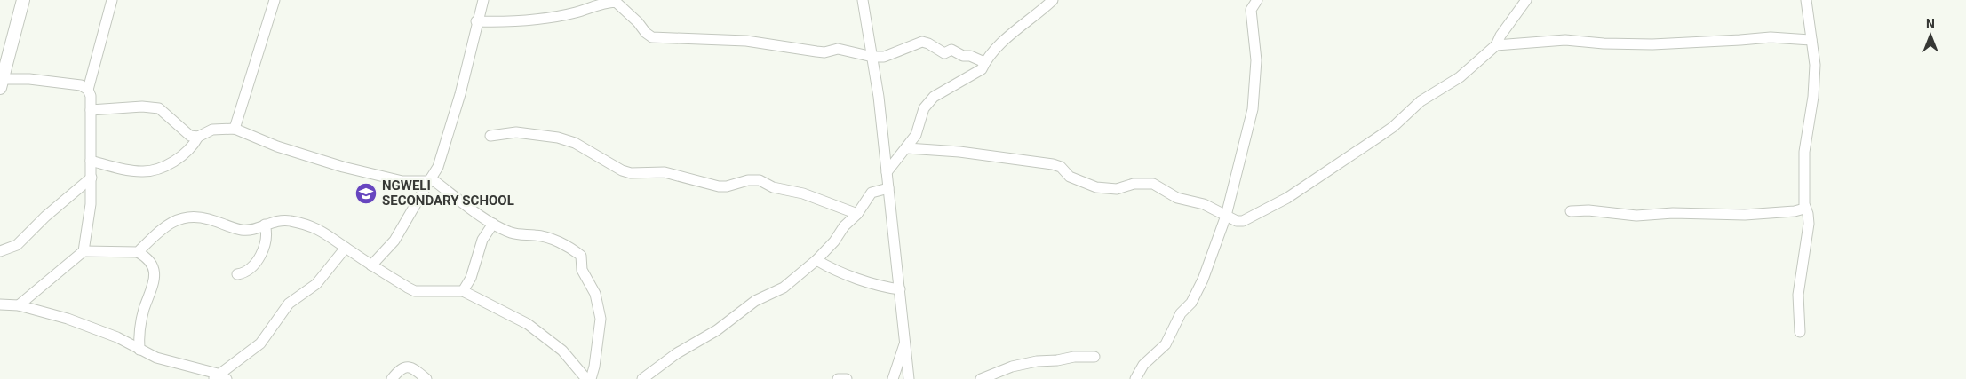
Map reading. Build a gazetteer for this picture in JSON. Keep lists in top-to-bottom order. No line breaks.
{"places":{"school or university":["NGWELI SECONDARY SCHOOL"]},"north":"top"}
